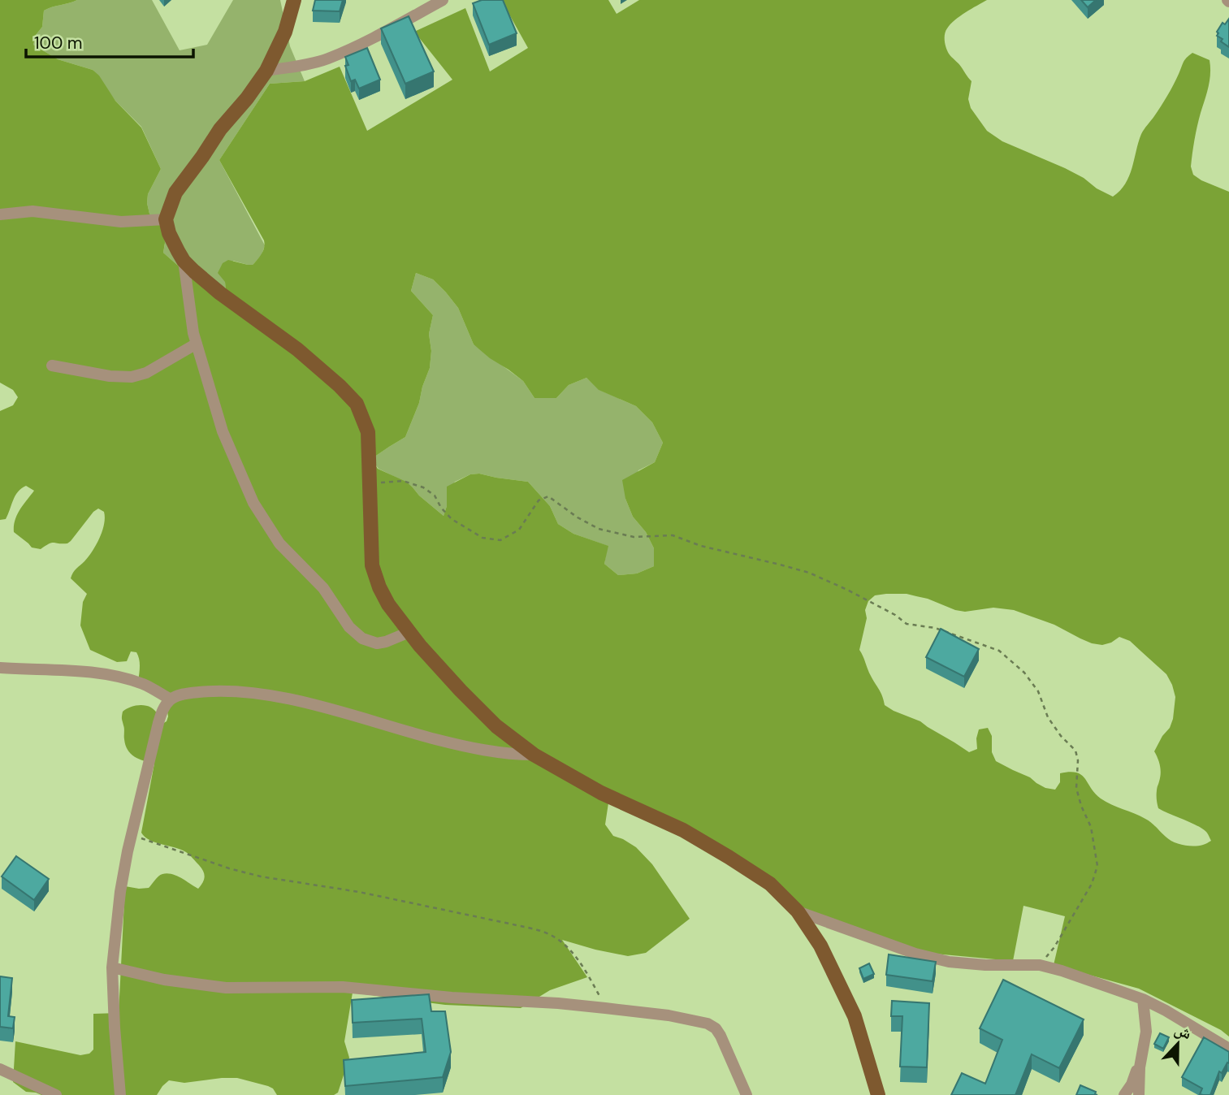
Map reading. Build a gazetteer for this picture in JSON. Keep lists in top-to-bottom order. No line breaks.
{"scale_bar":"100 m","north":"top"}
